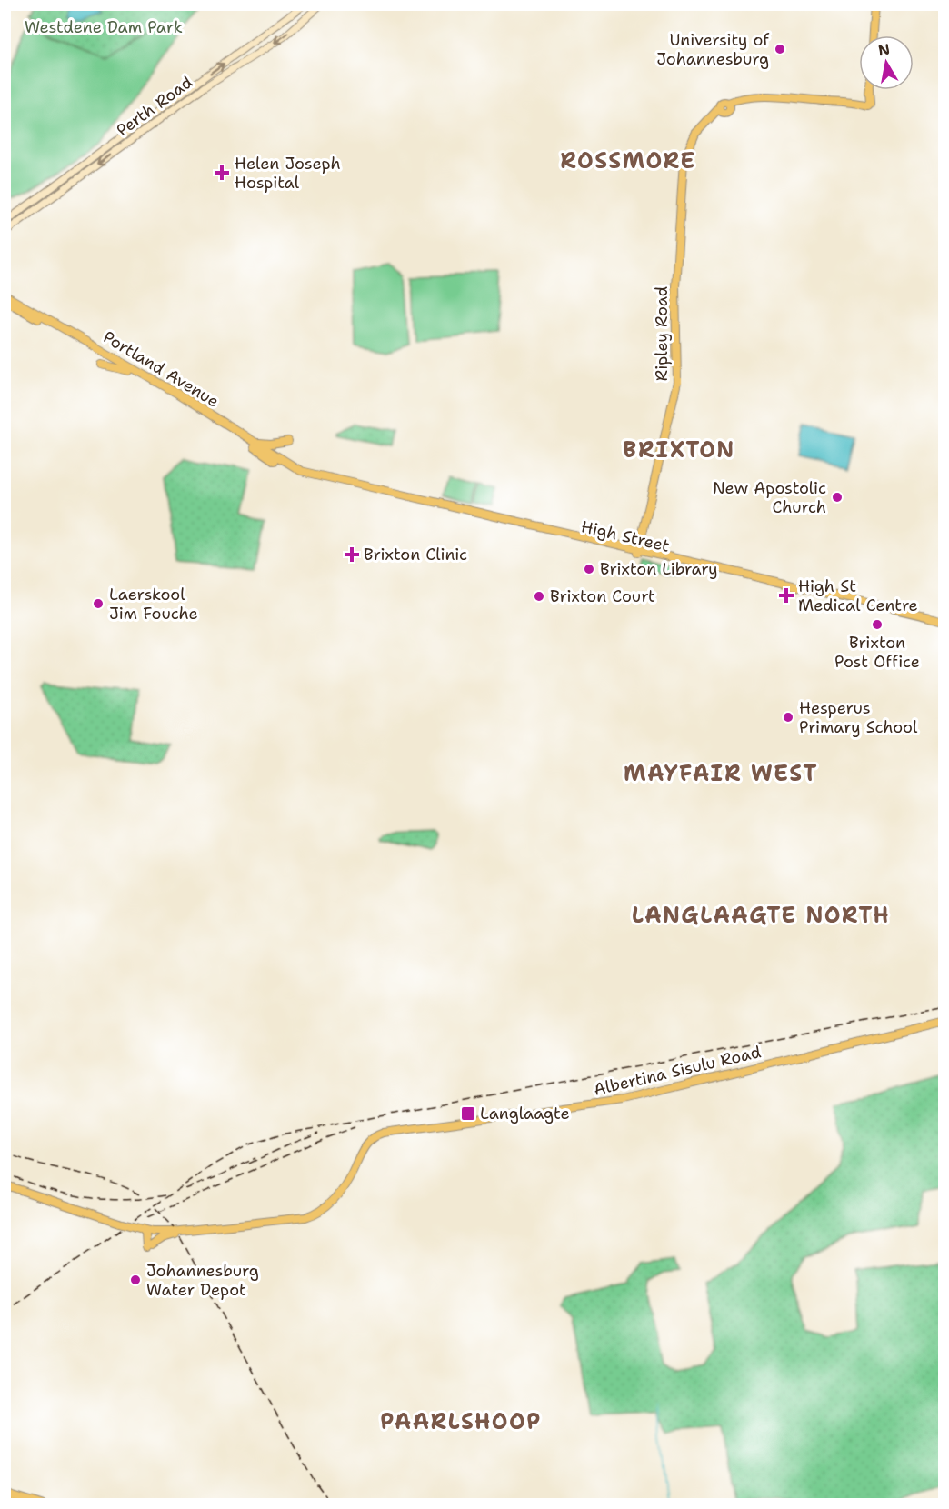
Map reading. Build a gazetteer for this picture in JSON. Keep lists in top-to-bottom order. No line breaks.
{"streets":{"main road":["Perth Road","Ripley Road","Portland Avenue","High Street","Albertina Sisulu Road"]},"crossings":[["Ripley Road","High Street"],["Portland Avenue","High Street"]],"districts":["ROSSMORE","BRIXTON","MAYFAIR WEST","LANGLAAGTE NORTH","PAARLSHOOP"],"parks":["Westdene Dam Park"],"places":{"other":["University of Johannesburg","New Apostolic Church","Brixton Library","Brixton Court","Laerskool Jim Fouche","Brixton Post Office","Hesperus Primary School","Johannesburg Water Depot"],"health":["Helen Joseph Hospital","Brixton Clinic","High St Medical Centre"],"transit":["Langlaagte"]},"north":"top"}
